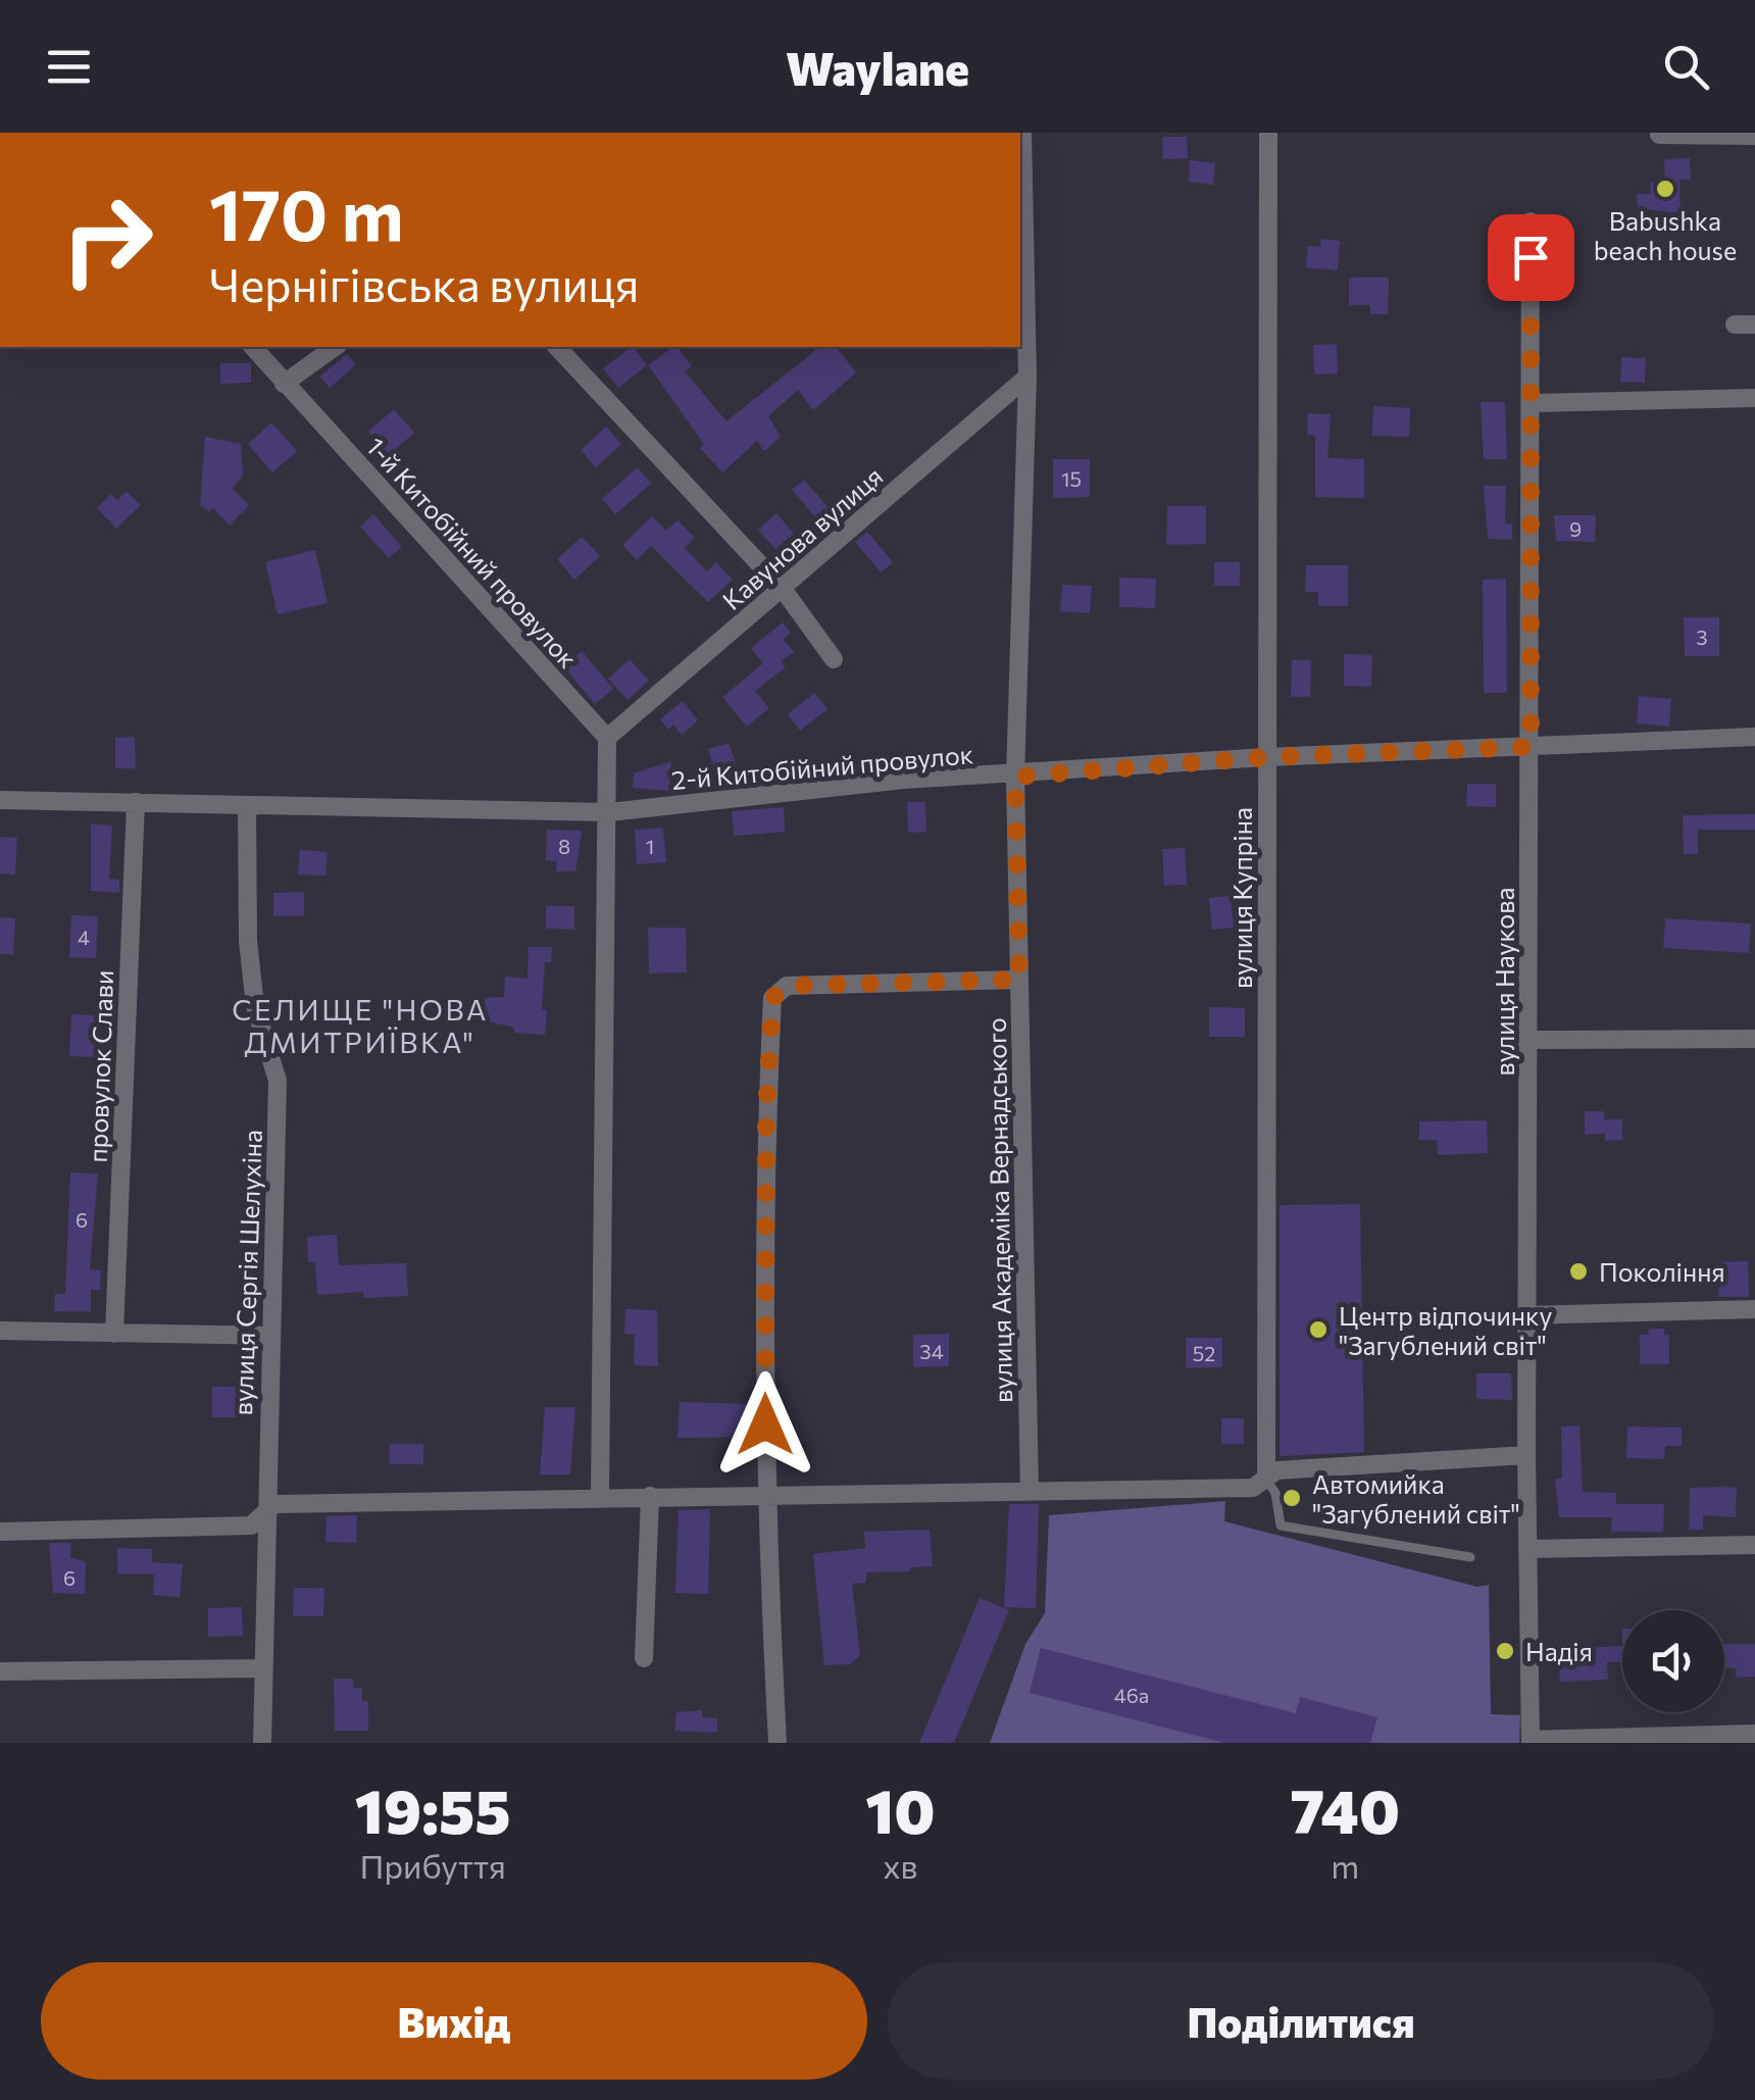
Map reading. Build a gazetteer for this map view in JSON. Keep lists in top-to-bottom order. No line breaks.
{"streets":{"street":["Кавунова вулиця","1-й Китобійний провулок","2-й Китобійний провулок","вулиця Купріна","вулиця Наукова","провулок Слави","вулиця Академіка Вернадського","вулиця Сергія Шелухіна"]},"crossings":[["Кавунова вулиця","1-й Китобійний провулок"],["Кавунова вулиця","вулиця Академіка Вернадського"],["2-й Китобійний провулок","вулиця Купріна"],["2-й Китобійний провулок","вулиця Наукова"],["2-й Китобійний провулок","провулок Слави"],["2-й Китобійний провулок","вулиця Академіка Вернадського"],["2-й Китобійний провулок","вулиця Сергія Шелухіна"]],"districts":["СЕЛИЩЕ \"НОВА ДМИТРИЇВКА\""],"places":["Babushka beach house","Покоління","Центр відпочинку \"Загублений світ\"","Автомийка \"Загублений світ\"","Надія"],"house_numbers":["15","9","3","8","1","4","6","34","52","6","46а"],"page":{"header":"Waylane","turn":["170 m","Чернігівська вулиця"],"eta":["19:55","Прибуття","10","хв","740","m"],"buttons":["Вихід","Поділитися"]}}
